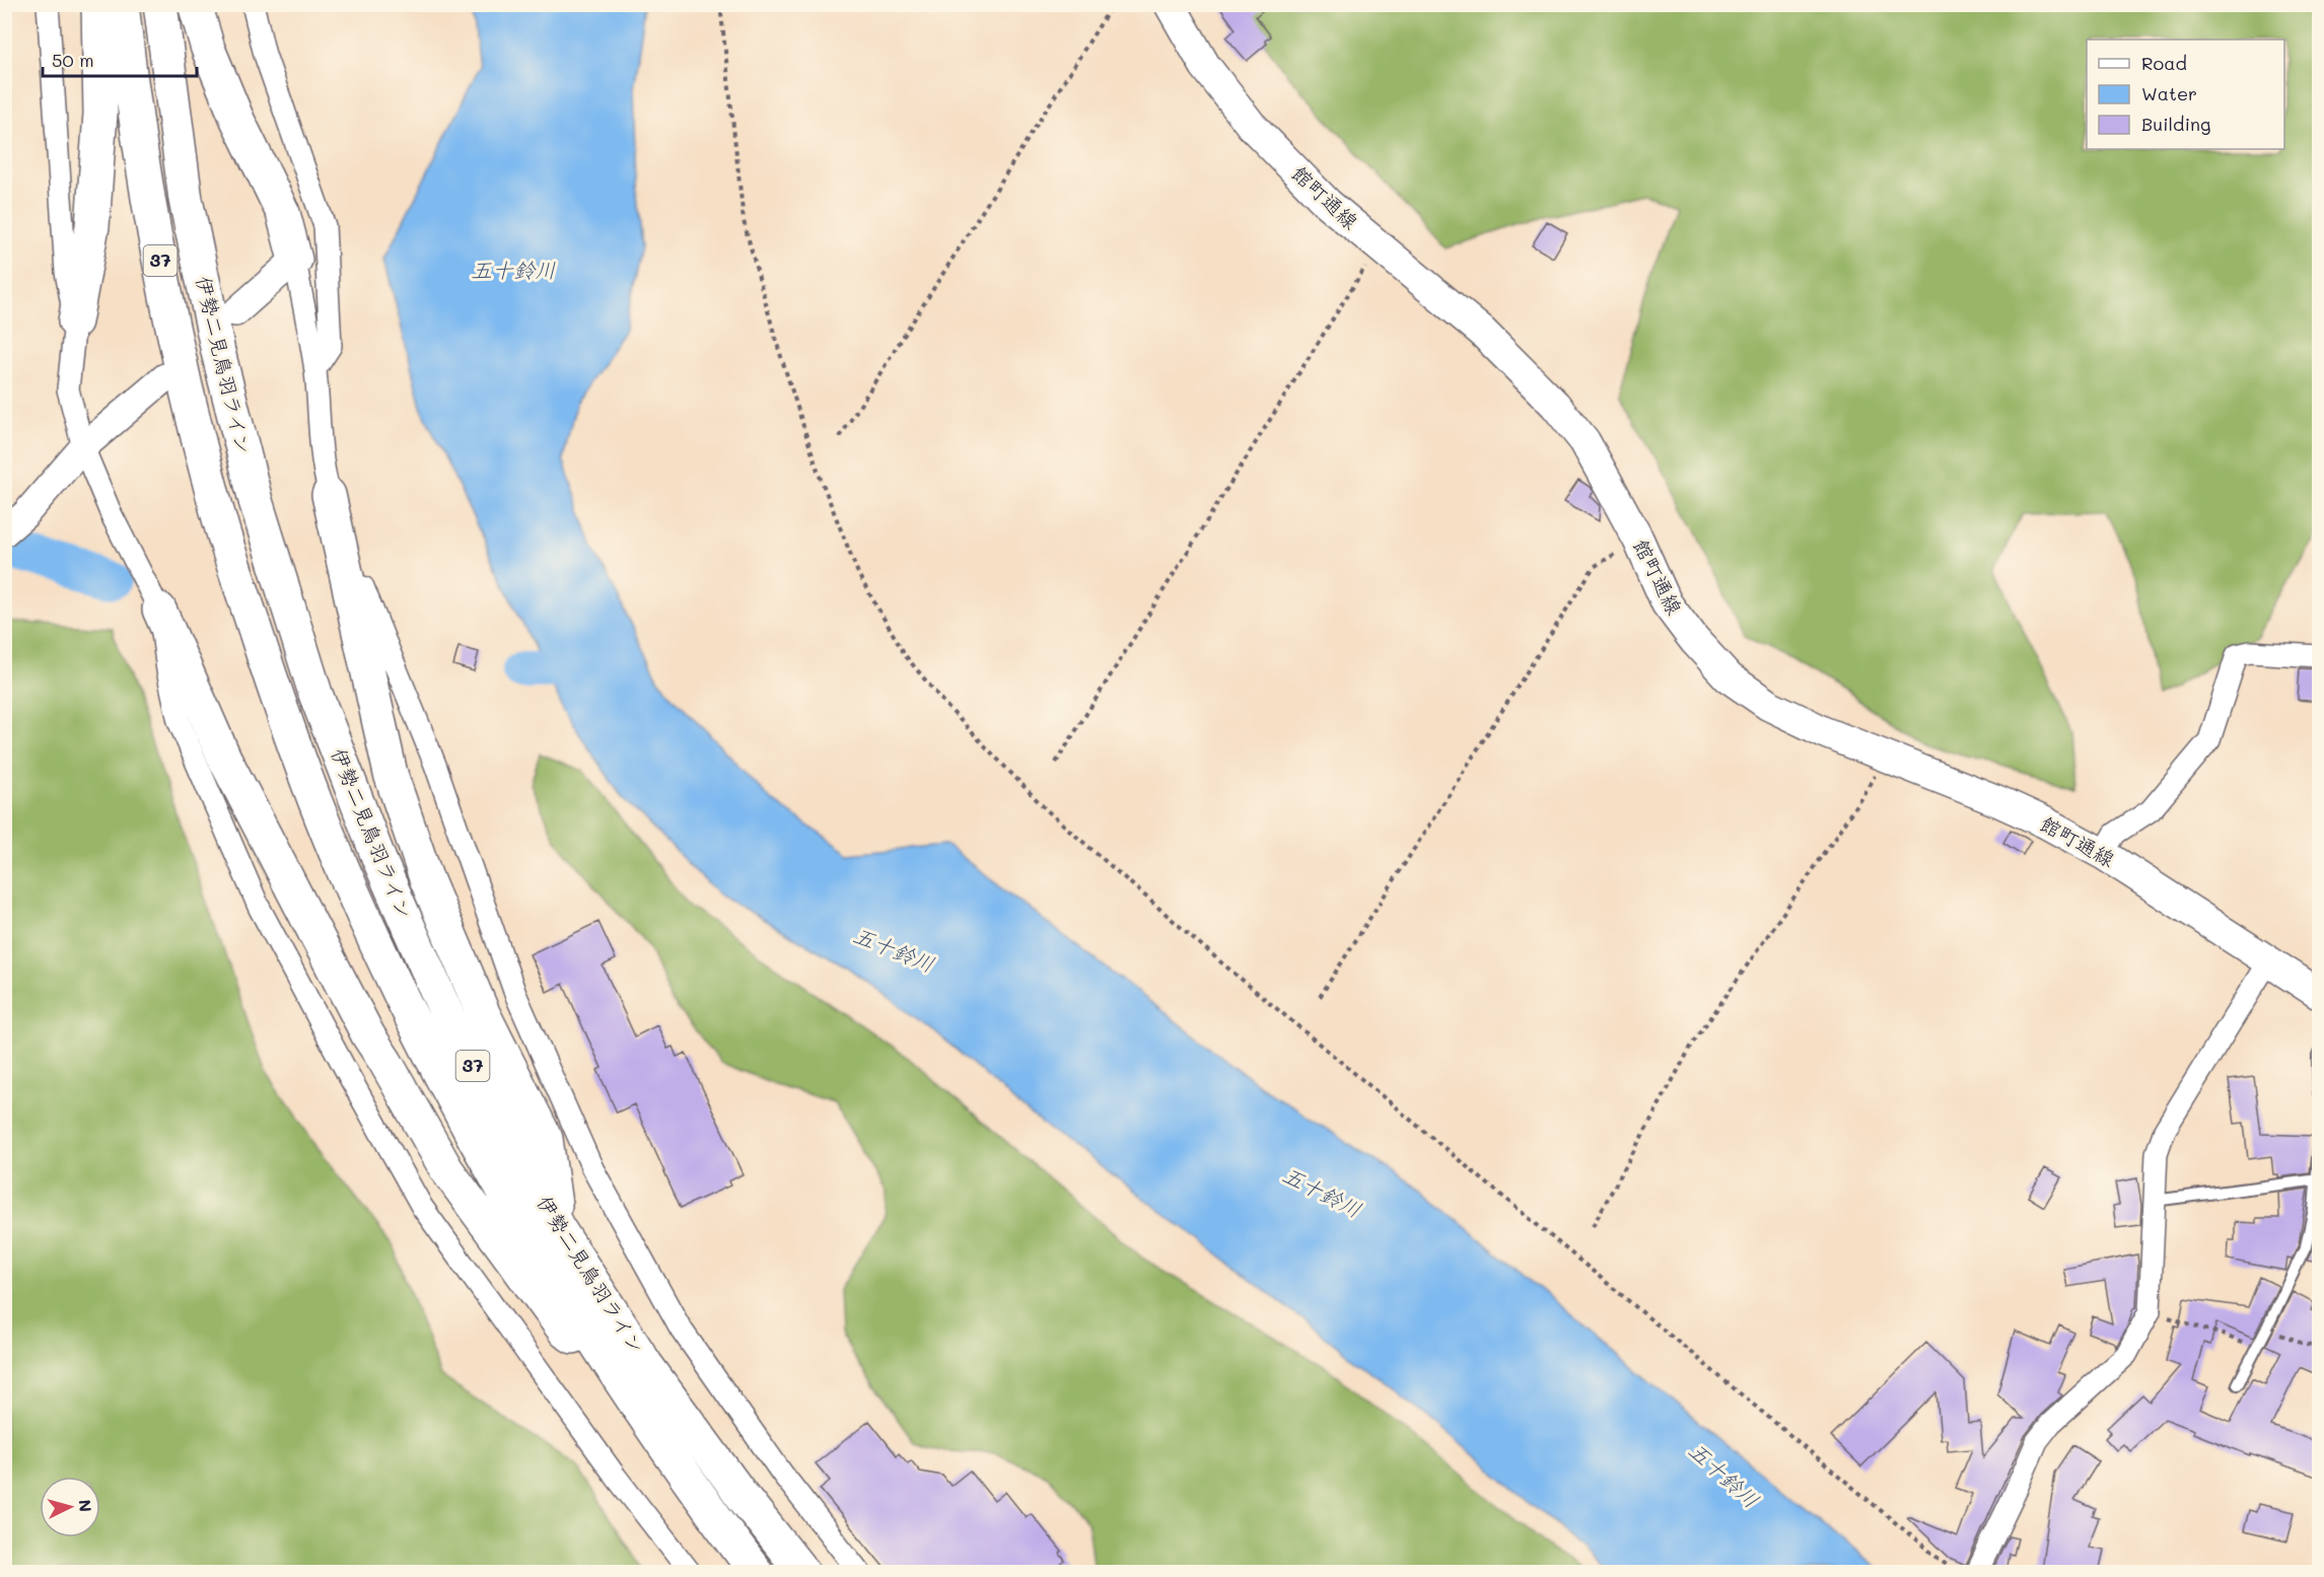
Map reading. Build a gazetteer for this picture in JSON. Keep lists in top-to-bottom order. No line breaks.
{"streets":{"main road":["館町通線","37","伊勢二見鳥羽ライン"]},"water":["五十鈴川"],"legend":["Road","Water","Building"],"scale_bar":"50 m","north":"right"}
